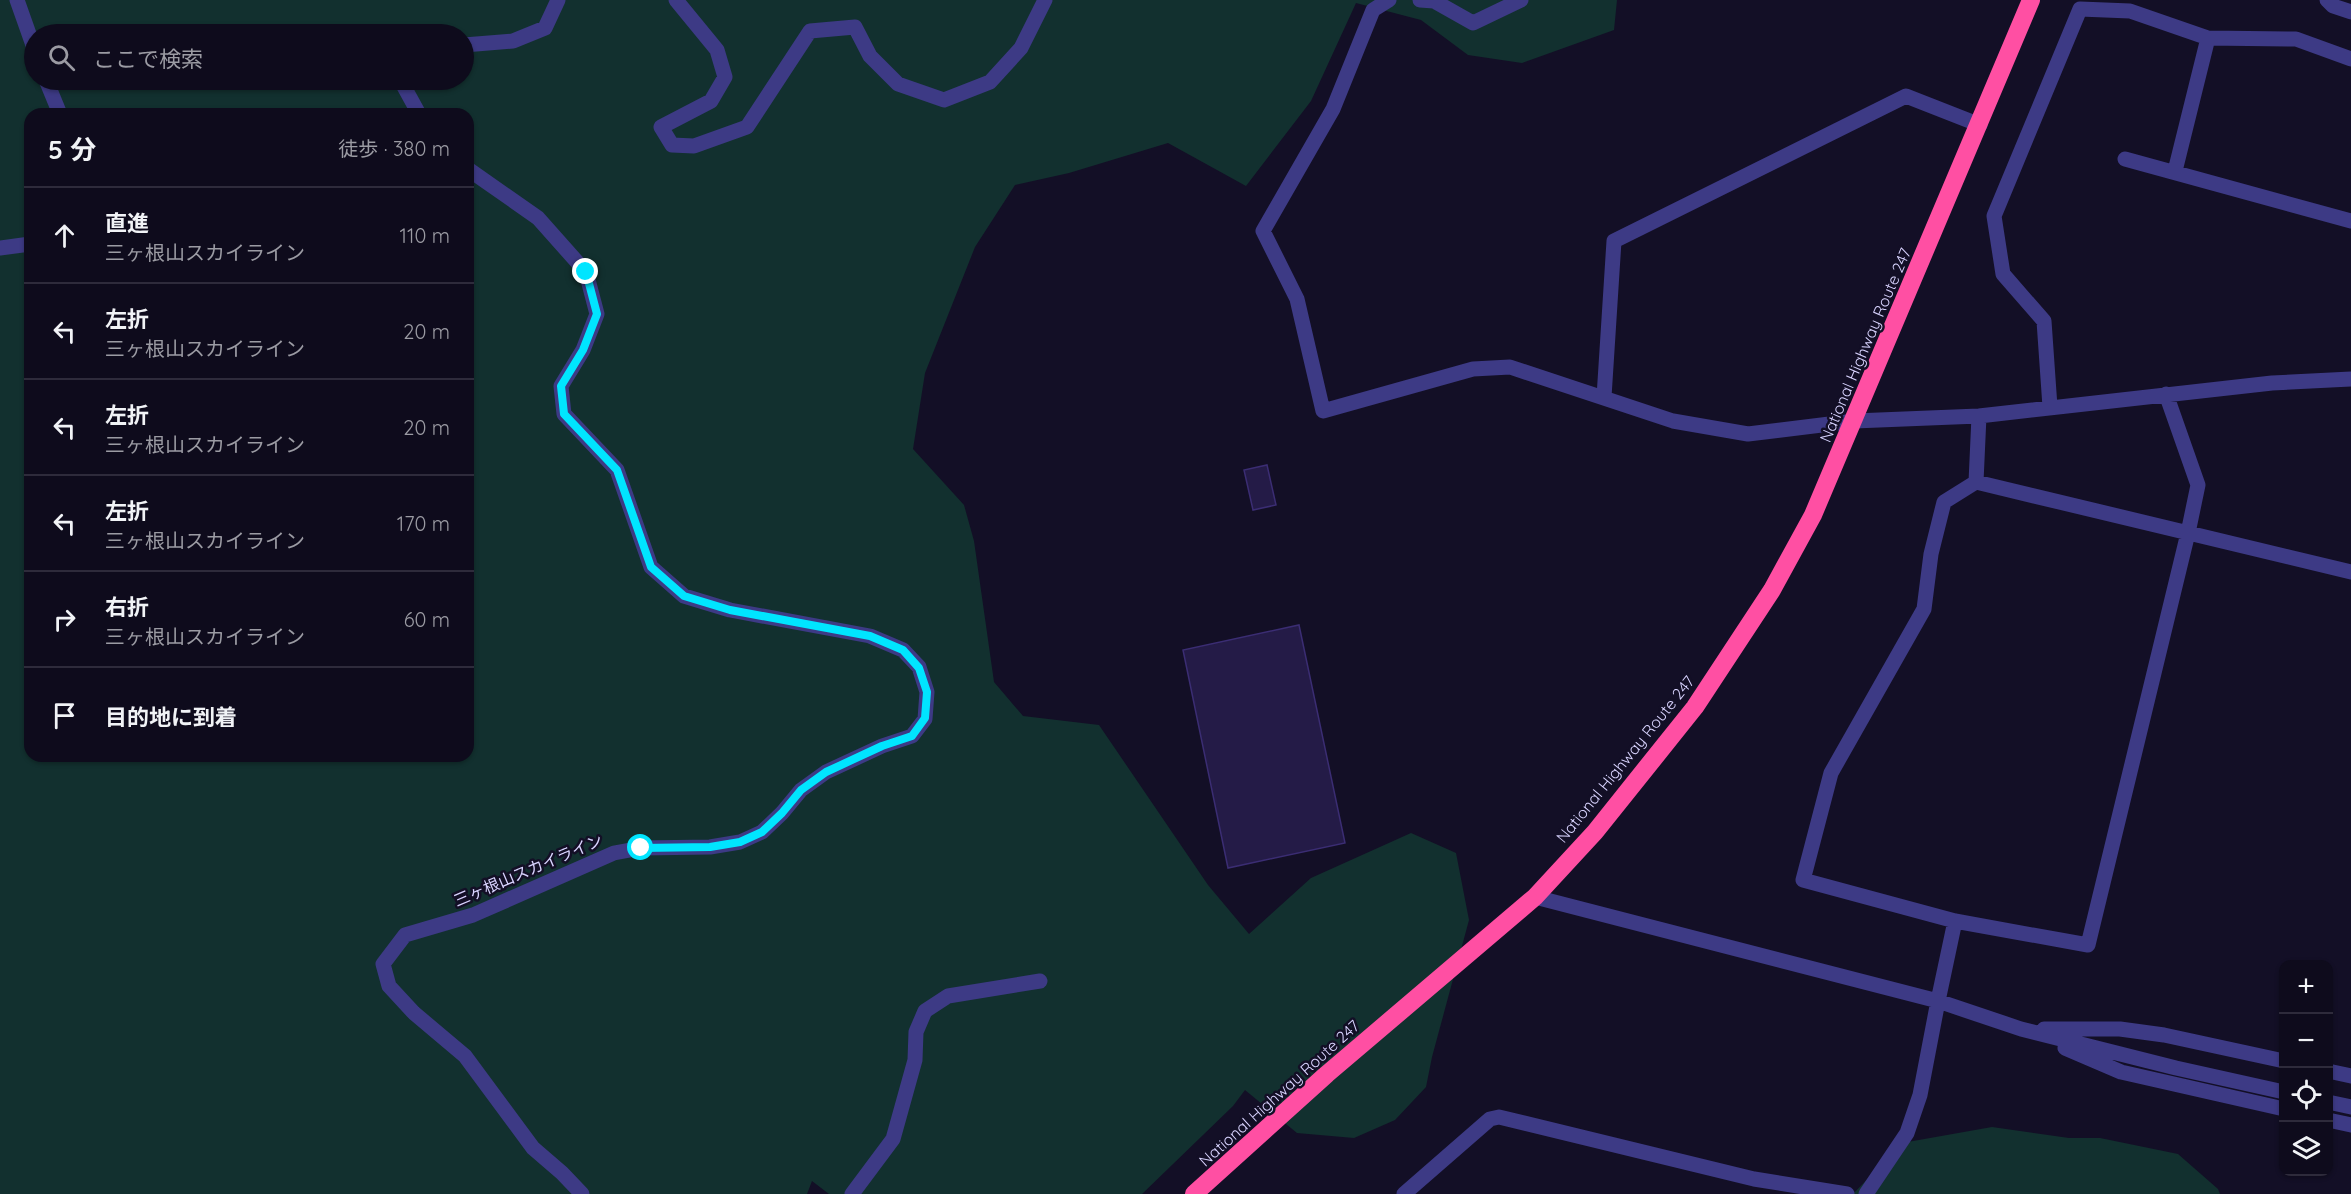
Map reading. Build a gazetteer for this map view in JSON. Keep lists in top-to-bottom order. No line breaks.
{"streets":{"highway":["National Highway Route 247"],"street":["三ヶ根山スカイライン"]},"page":{"search":"ここで検索","heading":["5 分","徒歩 · 380 m"],"list":[["直進","三ヶ根山スカイライン","110 m"],["左折","三ヶ根山スカイライン","20 m"],["左折","三ヶ根山スカイライン","20 m"],["左折","三ヶ根山スカイライン","170 m"],["右折","三ヶ根山スカイライン","60 m"],"目的地に到着"],"map_buttons":["+","−"]}}
